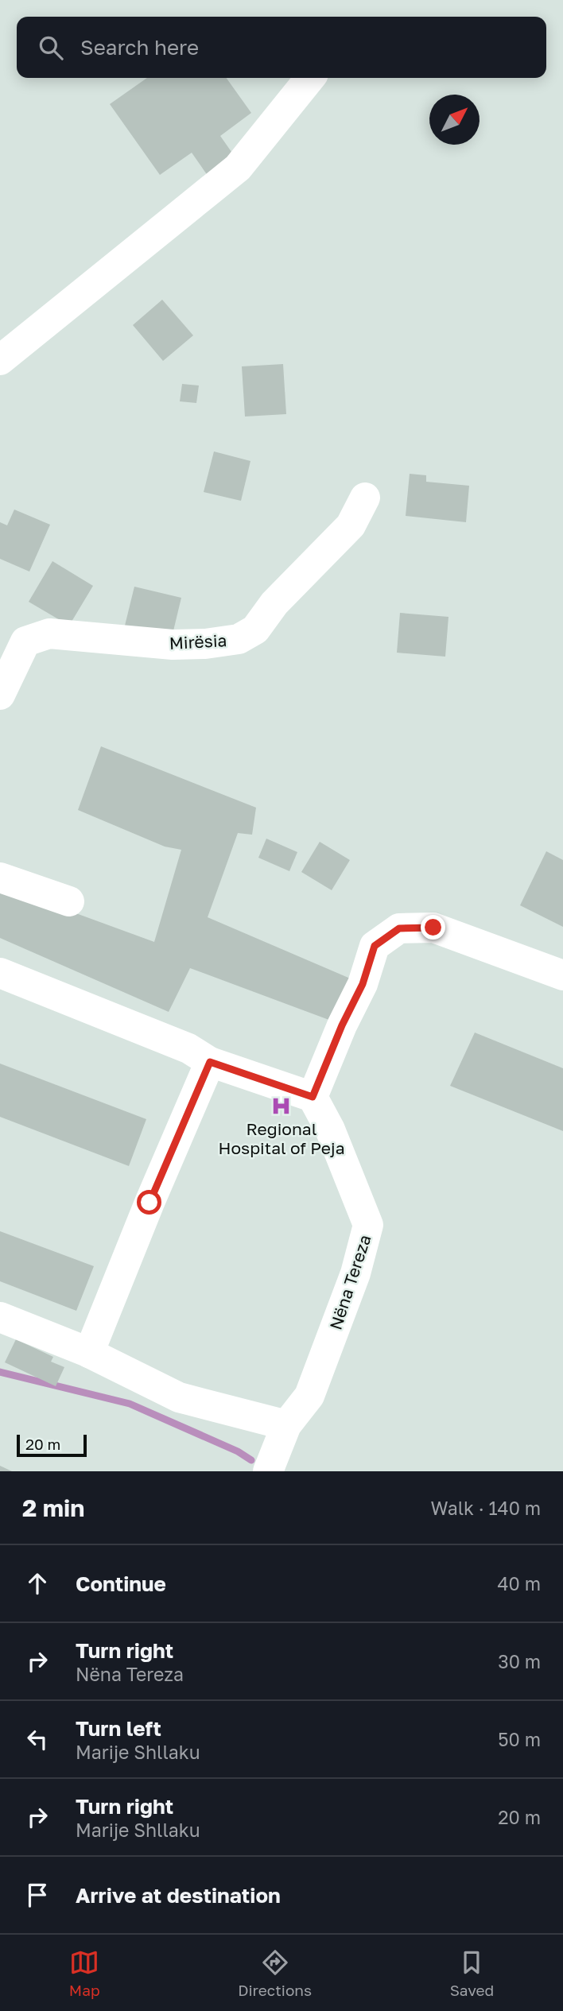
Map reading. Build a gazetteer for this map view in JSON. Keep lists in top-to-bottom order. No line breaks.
{"streets":{"street":["Mirësia","Nëna Tereza"]},"places":{"hospital":["Regional Hospital of Peja"]},"scale_bar":"20 m","north":"top right","page":{"search":"Search here","scale":"20 m","heading":["2 min","Walk · 140 m"],"list":[["Continue","40 m"],["Turn right","Nëna Tereza","30 m"],["Turn left","Marije Shllaku","50 m"],["Turn right","Marije Shllaku","20 m"],"Arrive at destination"],"nav":["Map","Directions","Saved"]}}
